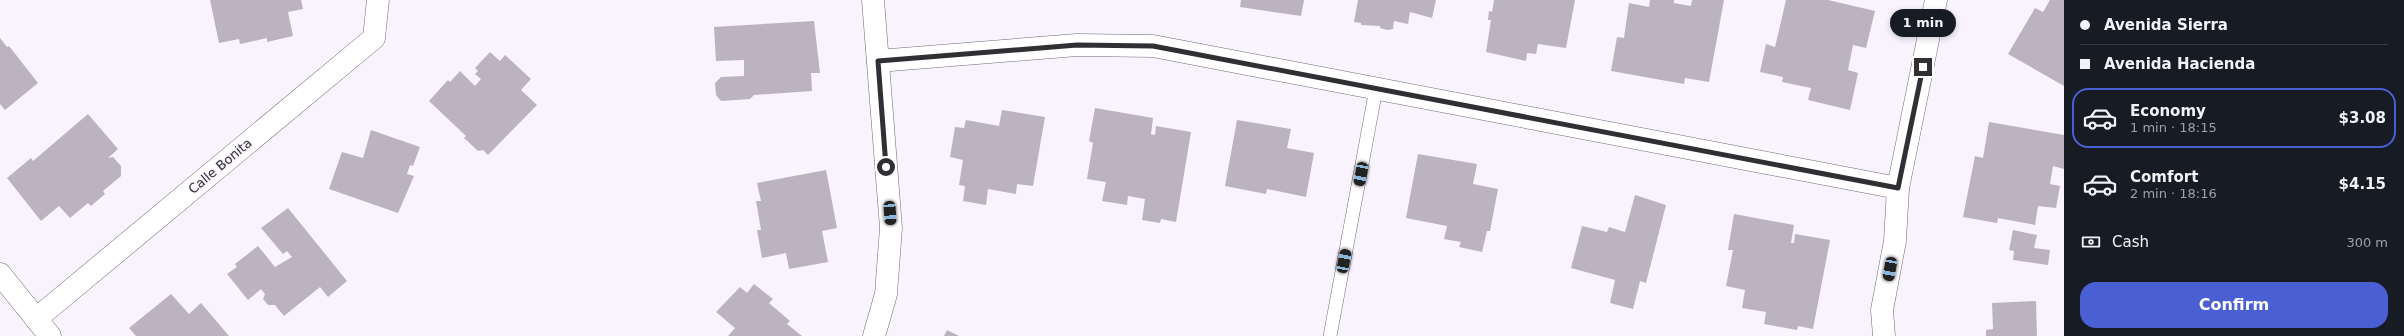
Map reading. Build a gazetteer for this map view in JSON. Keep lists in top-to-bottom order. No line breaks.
{"streets":{"street":["Calle Bonita"]},"page":{"banner":["Avenida Sierra","Avenida Hacienda"],"bubble":"1 min","list":[{"name":"Economy","note":"1 min · 18:15","value":"$3.08"},{"name":"Comfort","note":"2 min · 18:16","value":"$4.15"}],"pay":["Cash","300 m"],"buttons":"Confirm"}}
